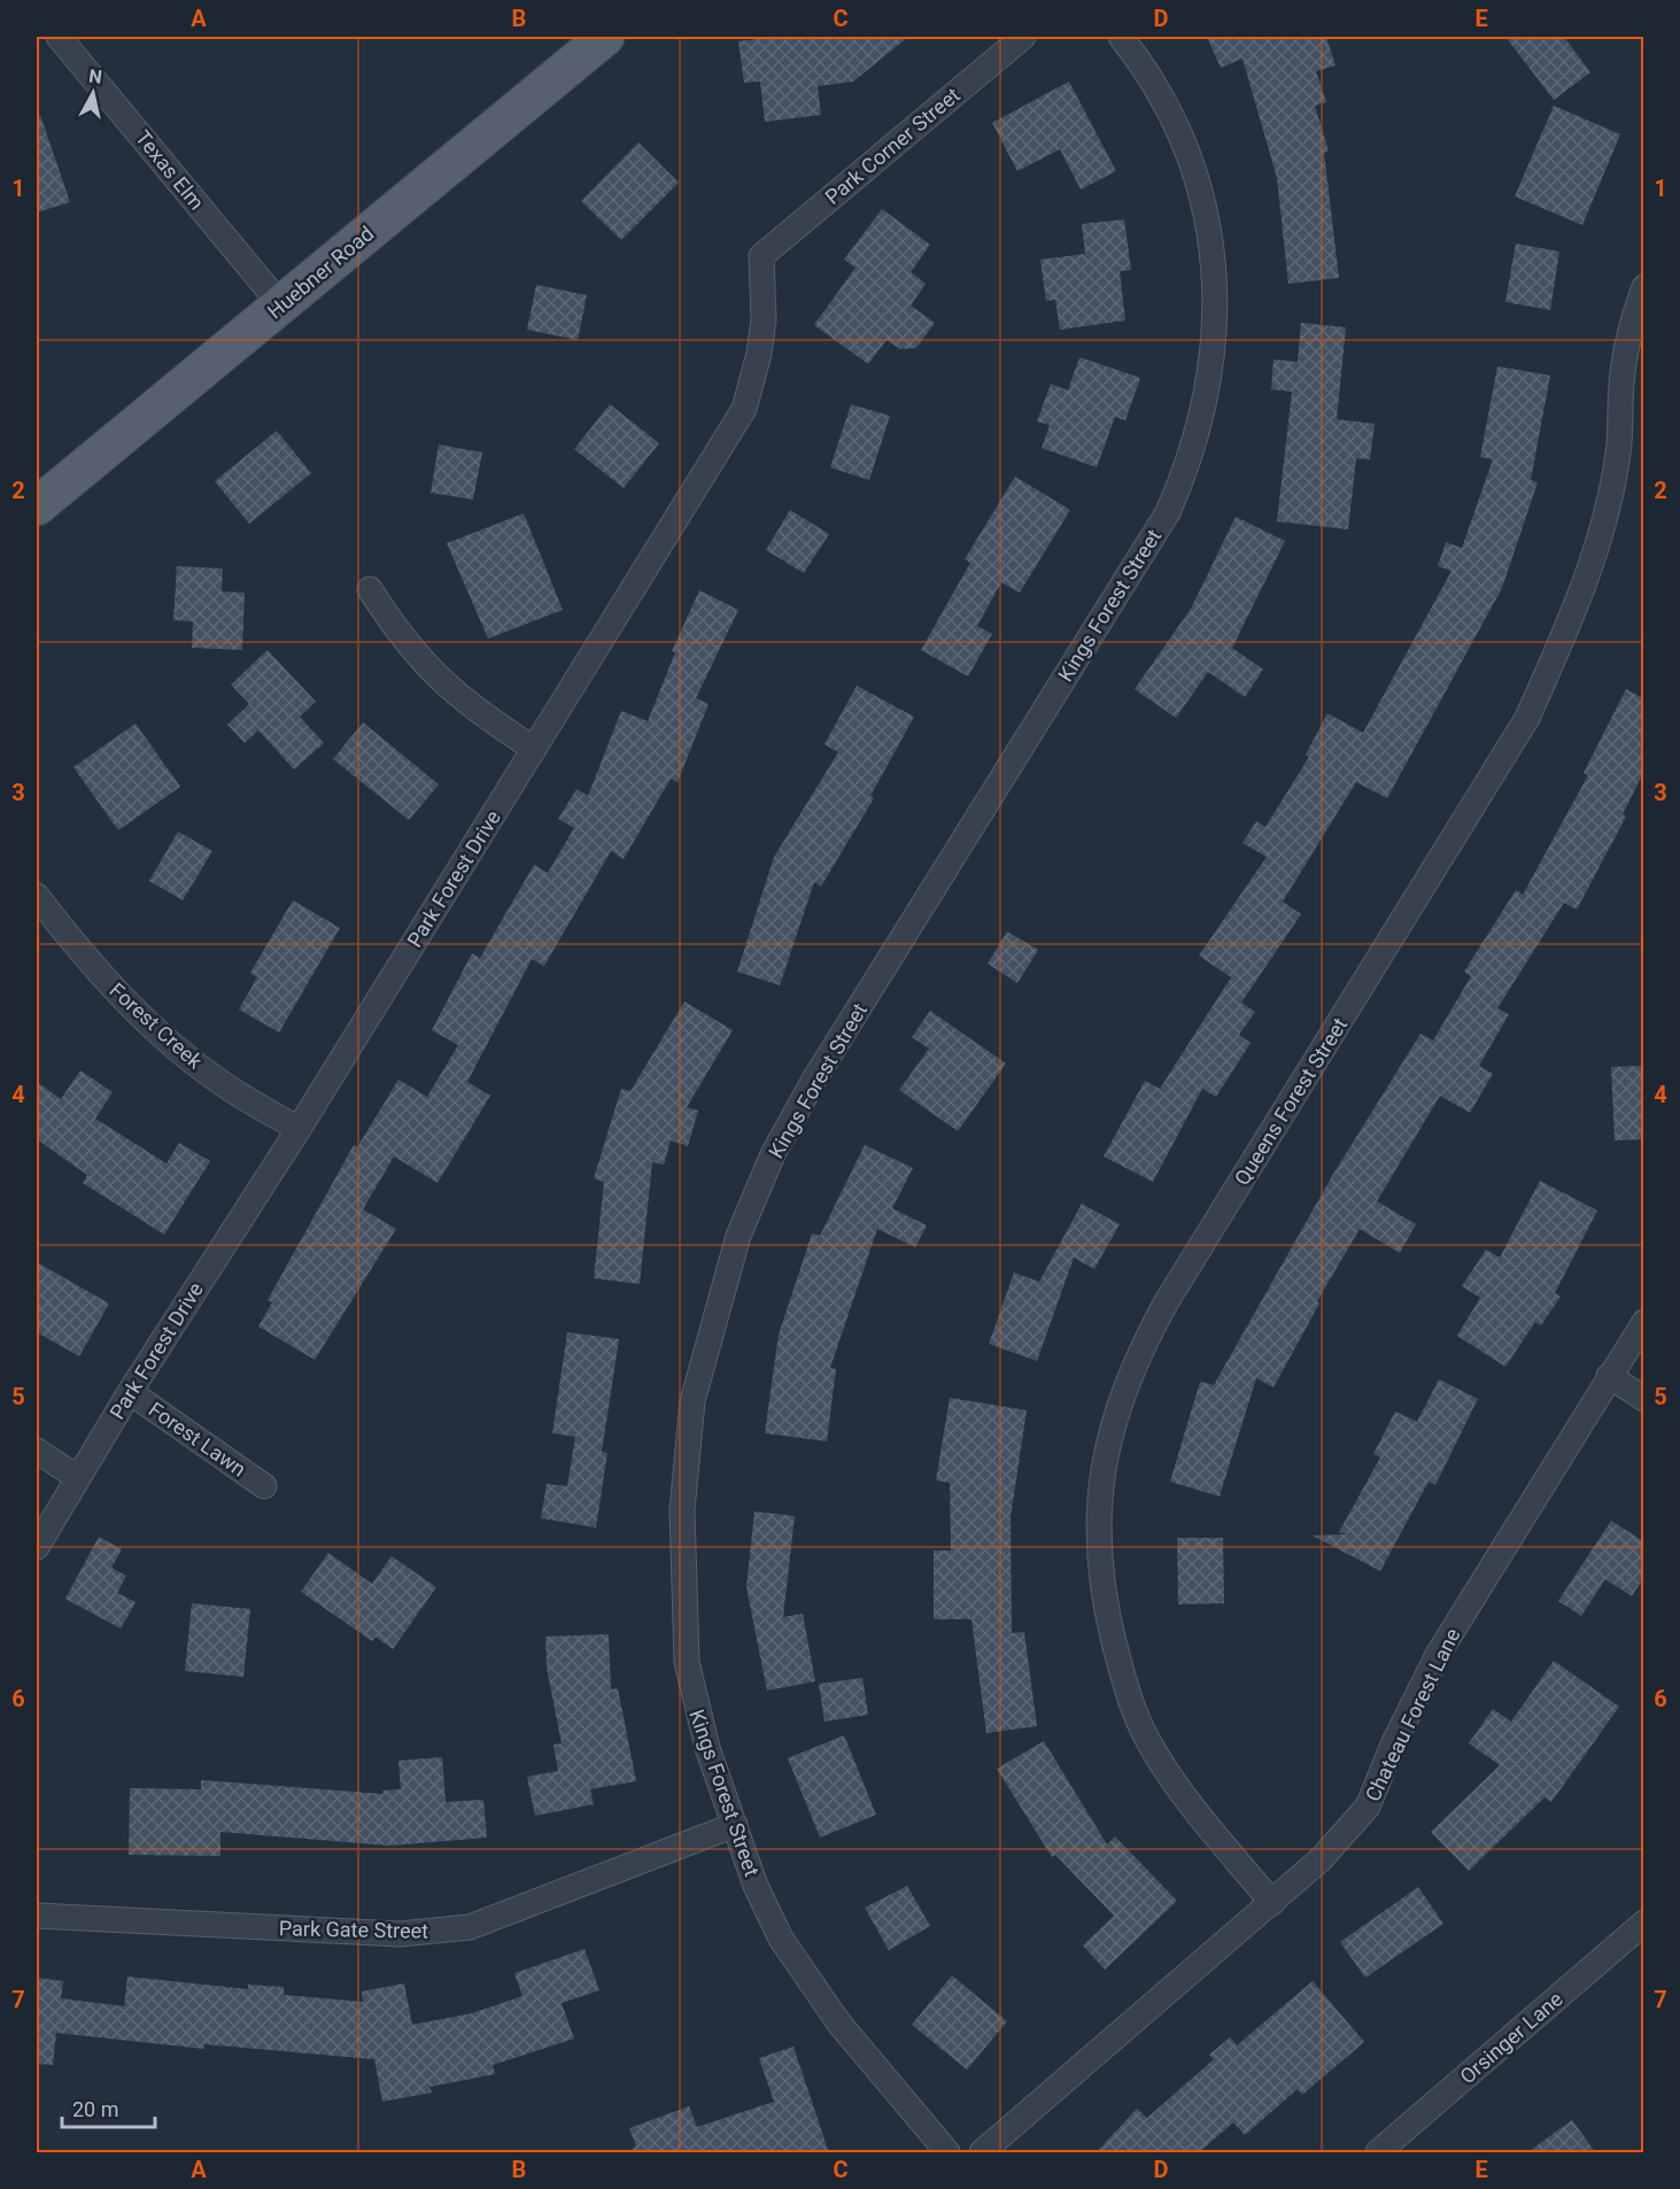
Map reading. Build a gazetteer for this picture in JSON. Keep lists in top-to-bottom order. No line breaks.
{"streets":{"main road":["Huebner Road"],"street":["Park Corner Street","Texas Elm","Kings Forest Street","Park Forest Drive","Forest Creek","Queens Forest Street","Forest Lawn","Chateau Forest Lane","Park Gate Street","Orsinger Lane"]},"crossings":[["Park Corner Street","Park Forest Drive"],["Texas Elm","Huebner Road"],["Kings Forest Street","Park Gate Street"],["Park Forest Drive","Forest Creek"],["Park Forest Drive","Forest Lawn"],["Queens Forest Street","Chateau Forest Lane"]],"scale_bar":"20 m","north":"top","grid":{"columns":["A","B","C","D","E"],"rows":["1","2","3","4","5","6","7"]}}
